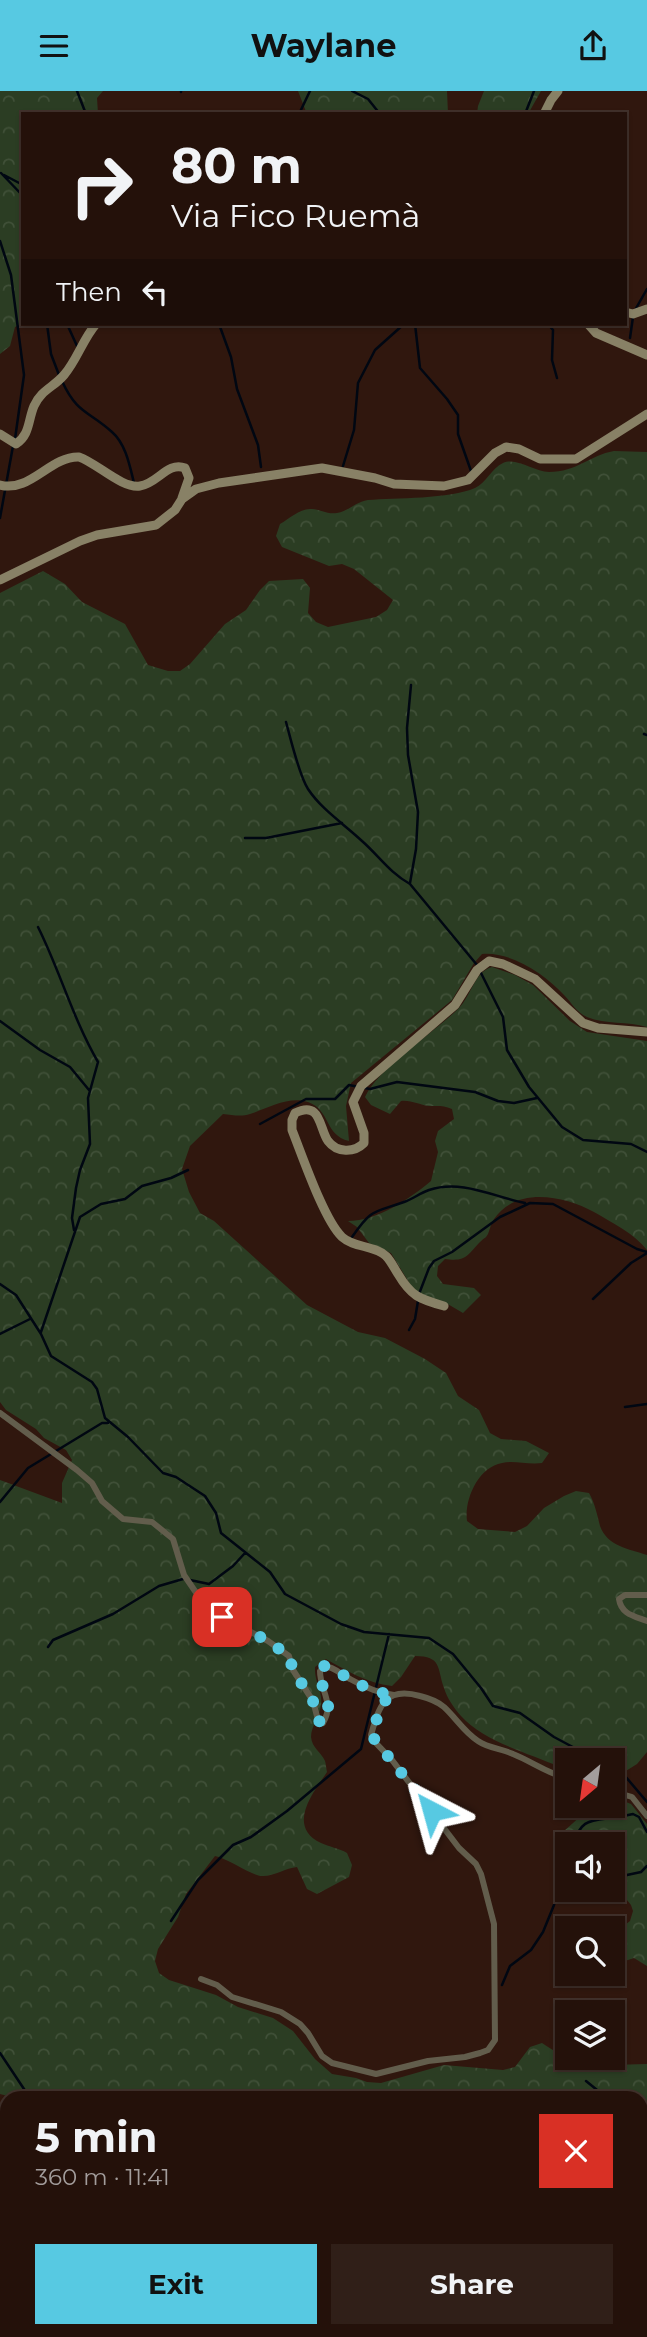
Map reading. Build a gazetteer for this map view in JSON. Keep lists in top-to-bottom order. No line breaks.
{"north":"bottom left","page":{"header":"Waylane","turn":["80 m","Via Fico Ruemà"],"then":"Then","heading":["5 min","360 m · 11:41"],"buttons":["Exit","Share"]}}
